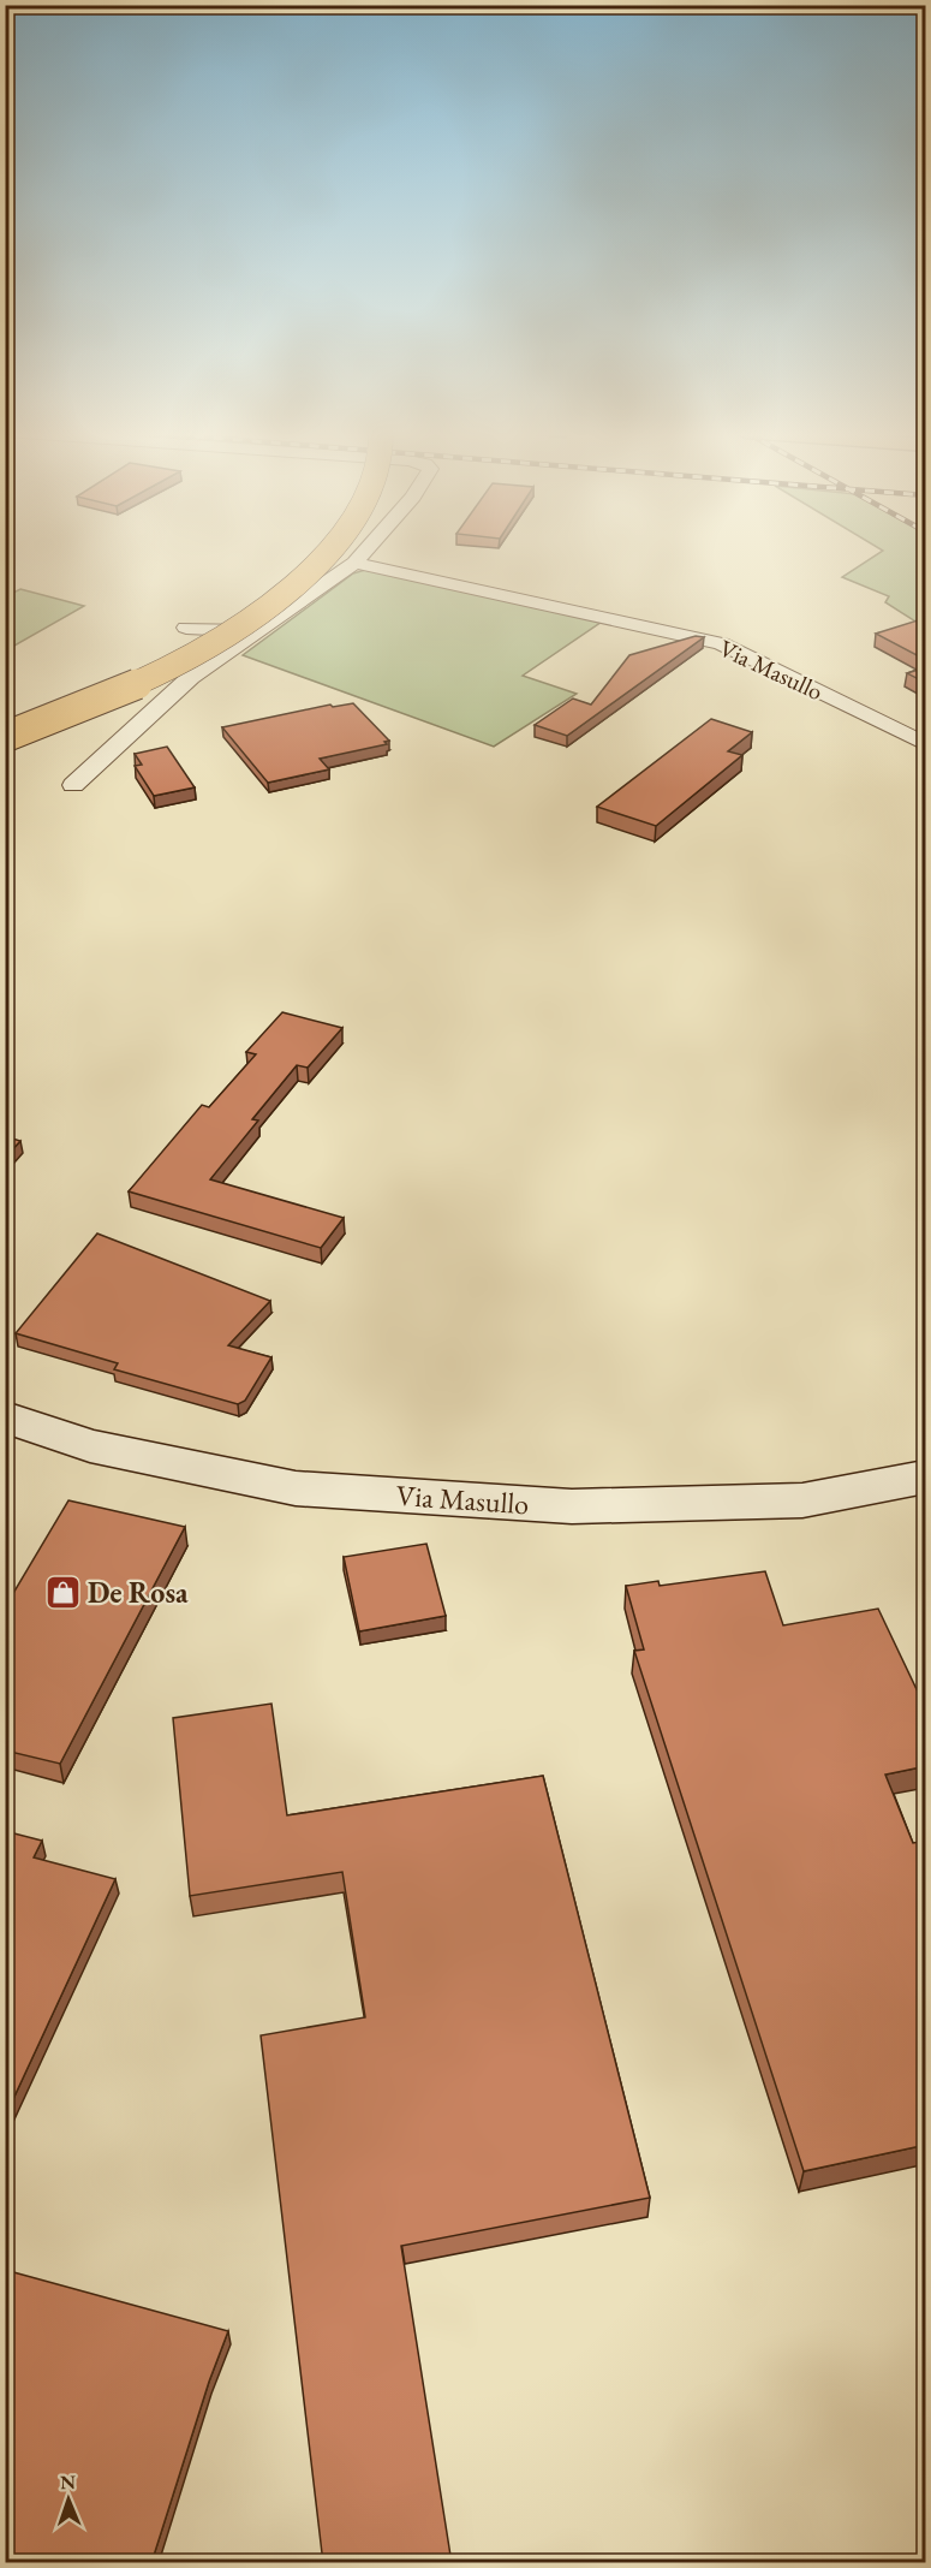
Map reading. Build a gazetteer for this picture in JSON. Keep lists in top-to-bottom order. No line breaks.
{"streets":{"main road":["Via Masullo"]},"places":{"shop":["De Rosa"]},"north":"top"}
